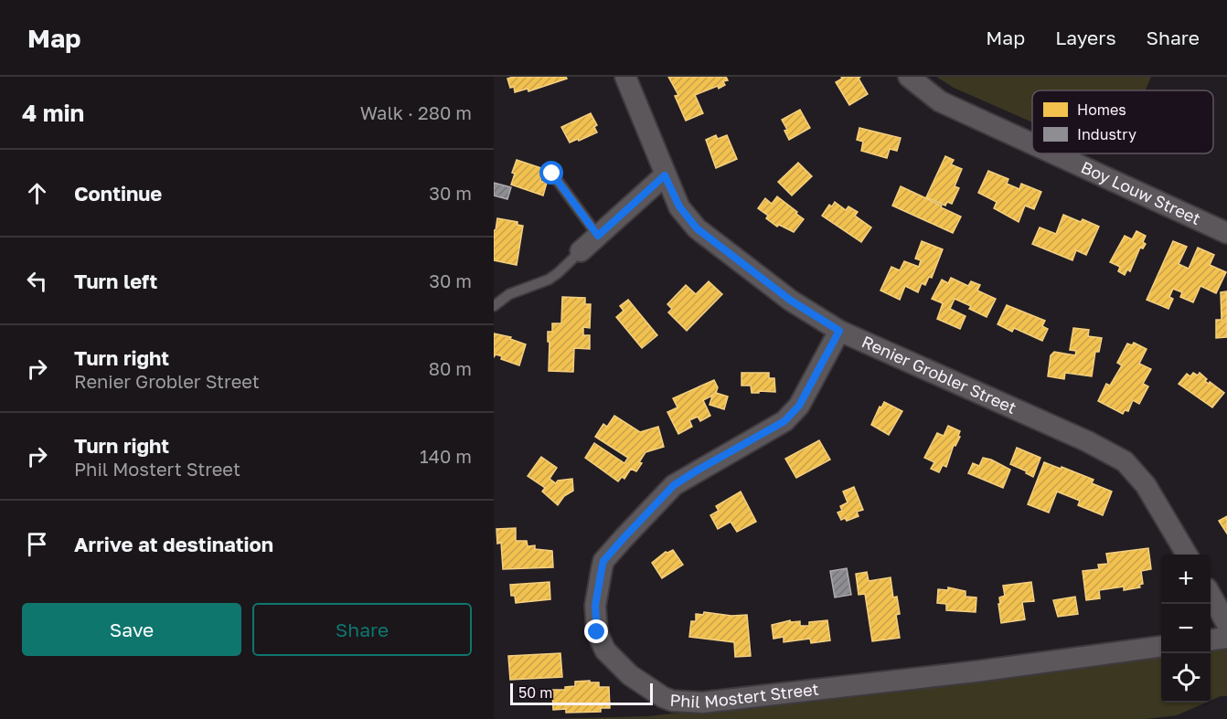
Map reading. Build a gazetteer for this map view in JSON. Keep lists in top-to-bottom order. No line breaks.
{"streets":{"street":["Boy Louw Street","Renier Grobler Street","Phil Mostert Street"]},"crossings":[["Renier Grobler Street","Phil Mostert Street"]],"legend":["Homes","Industry"],"scale_bar":"50 m","page":{"header":"Map","nav":["Map","Layers","Share"],"heading":["4 min","Walk · 280 m"],"list":[["Continue","30 m"],["Turn left","30 m"],["Turn right","Renier Grobler Street","80 m"],["Turn right","Phil Mostert Street","140 m"],"Arrive at destination"],"map_buttons":["+","−"],"buttons":["Save","Share"],"scale":"50 m"}}
